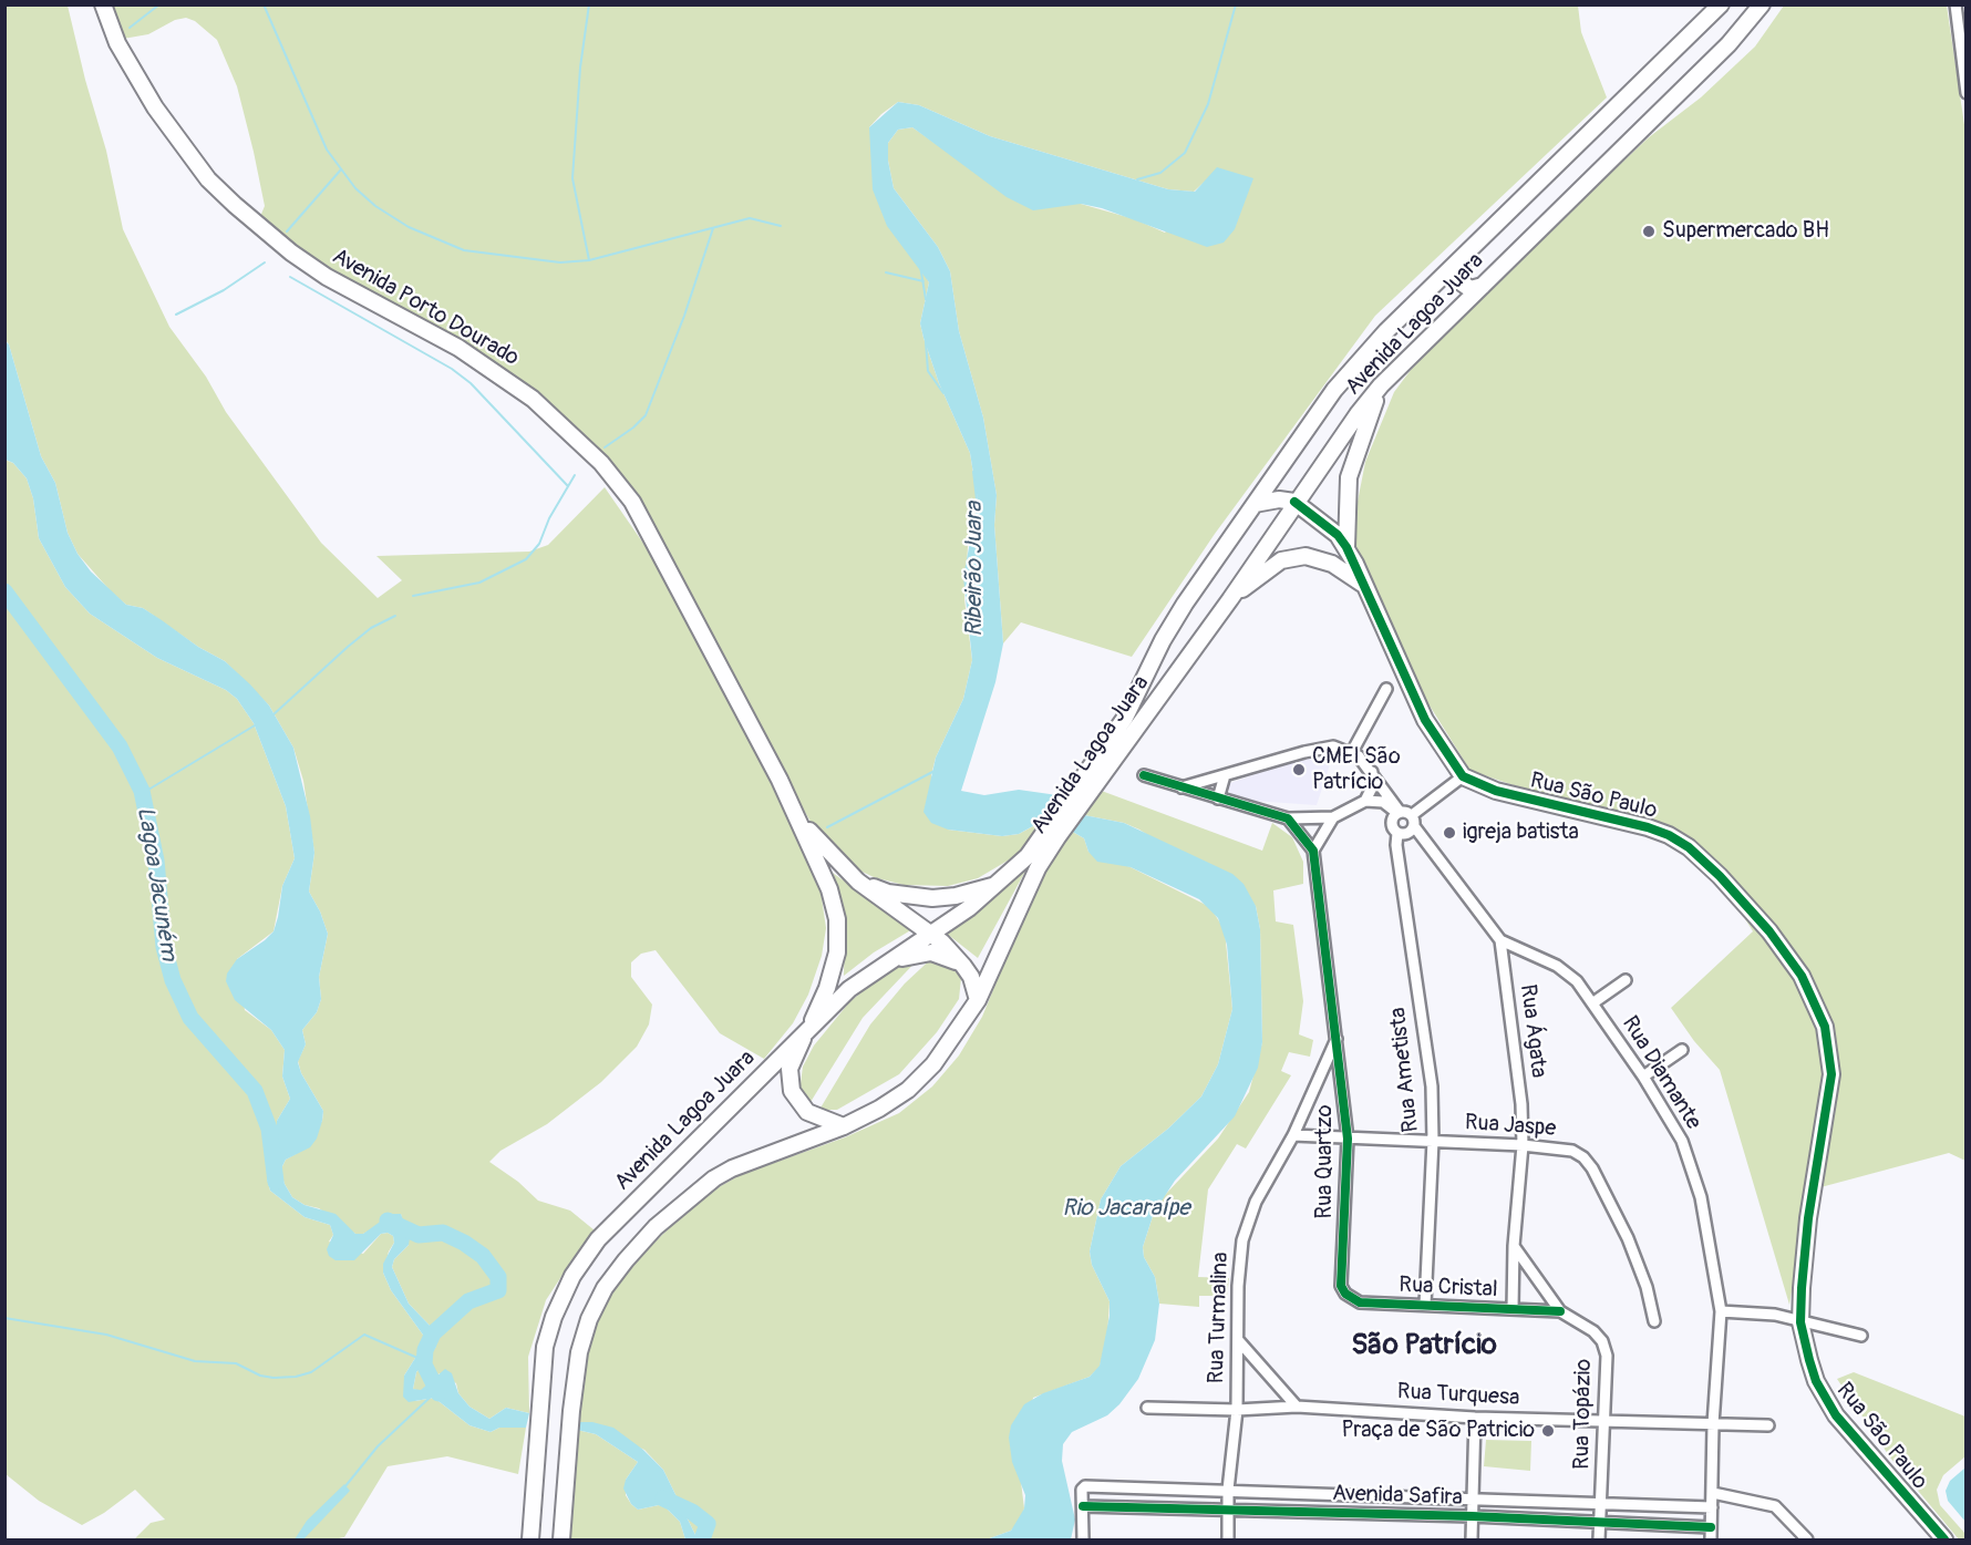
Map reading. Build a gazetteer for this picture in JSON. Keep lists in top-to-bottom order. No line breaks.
{"streets":{"main road":["Avenida Porto Dourado","Avenida Lagoa Juara","Rua São Paulo"],"street":["Rua Ágata","Rua Ametista","Rua Diamante","Rua Jaspe","Rua Quartzo","Rua Cristal","Rua Turmalina","Rua Turquesa","Rua Topázio","Avenida Safira"]},"crossings":[["Rua Ágata","Rua Diamante"],["Rua Ágata","Rua Jaspe"],["Rua Ágata","Rua Cristal"],["Rua Ametista","Rua Diamante"],["Rua Ametista","Rua Jaspe"],["Rua Ametista","Rua Cristal"],["Rua Diamante","Rua Turquesa"],["Rua Diamante","Avenida Safira"],["Rua Jaspe","Rua Quartzo"],["Rua Jaspe","Rua Turmalina"],["Rua Quartzo","Rua Cristal"],["Rua Quartzo","Rua Turmalina"],["Rua Cristal","Rua Topázio"],["Rua Turmalina","Rua Turquesa"],["Rua Turmalina","Avenida Safira"],["Rua Turquesa","Rua Topázio"],["Rua Topázio","Avenida Safira"]],"districts":["São Patrício"],"water":["Ribeirão Juara","Lagoa Jacuném","Rio Jacaraípe"],"places":["Supermercado BH","CMEI São Patrício","igreja batista","Praça de São Patricio"]}
